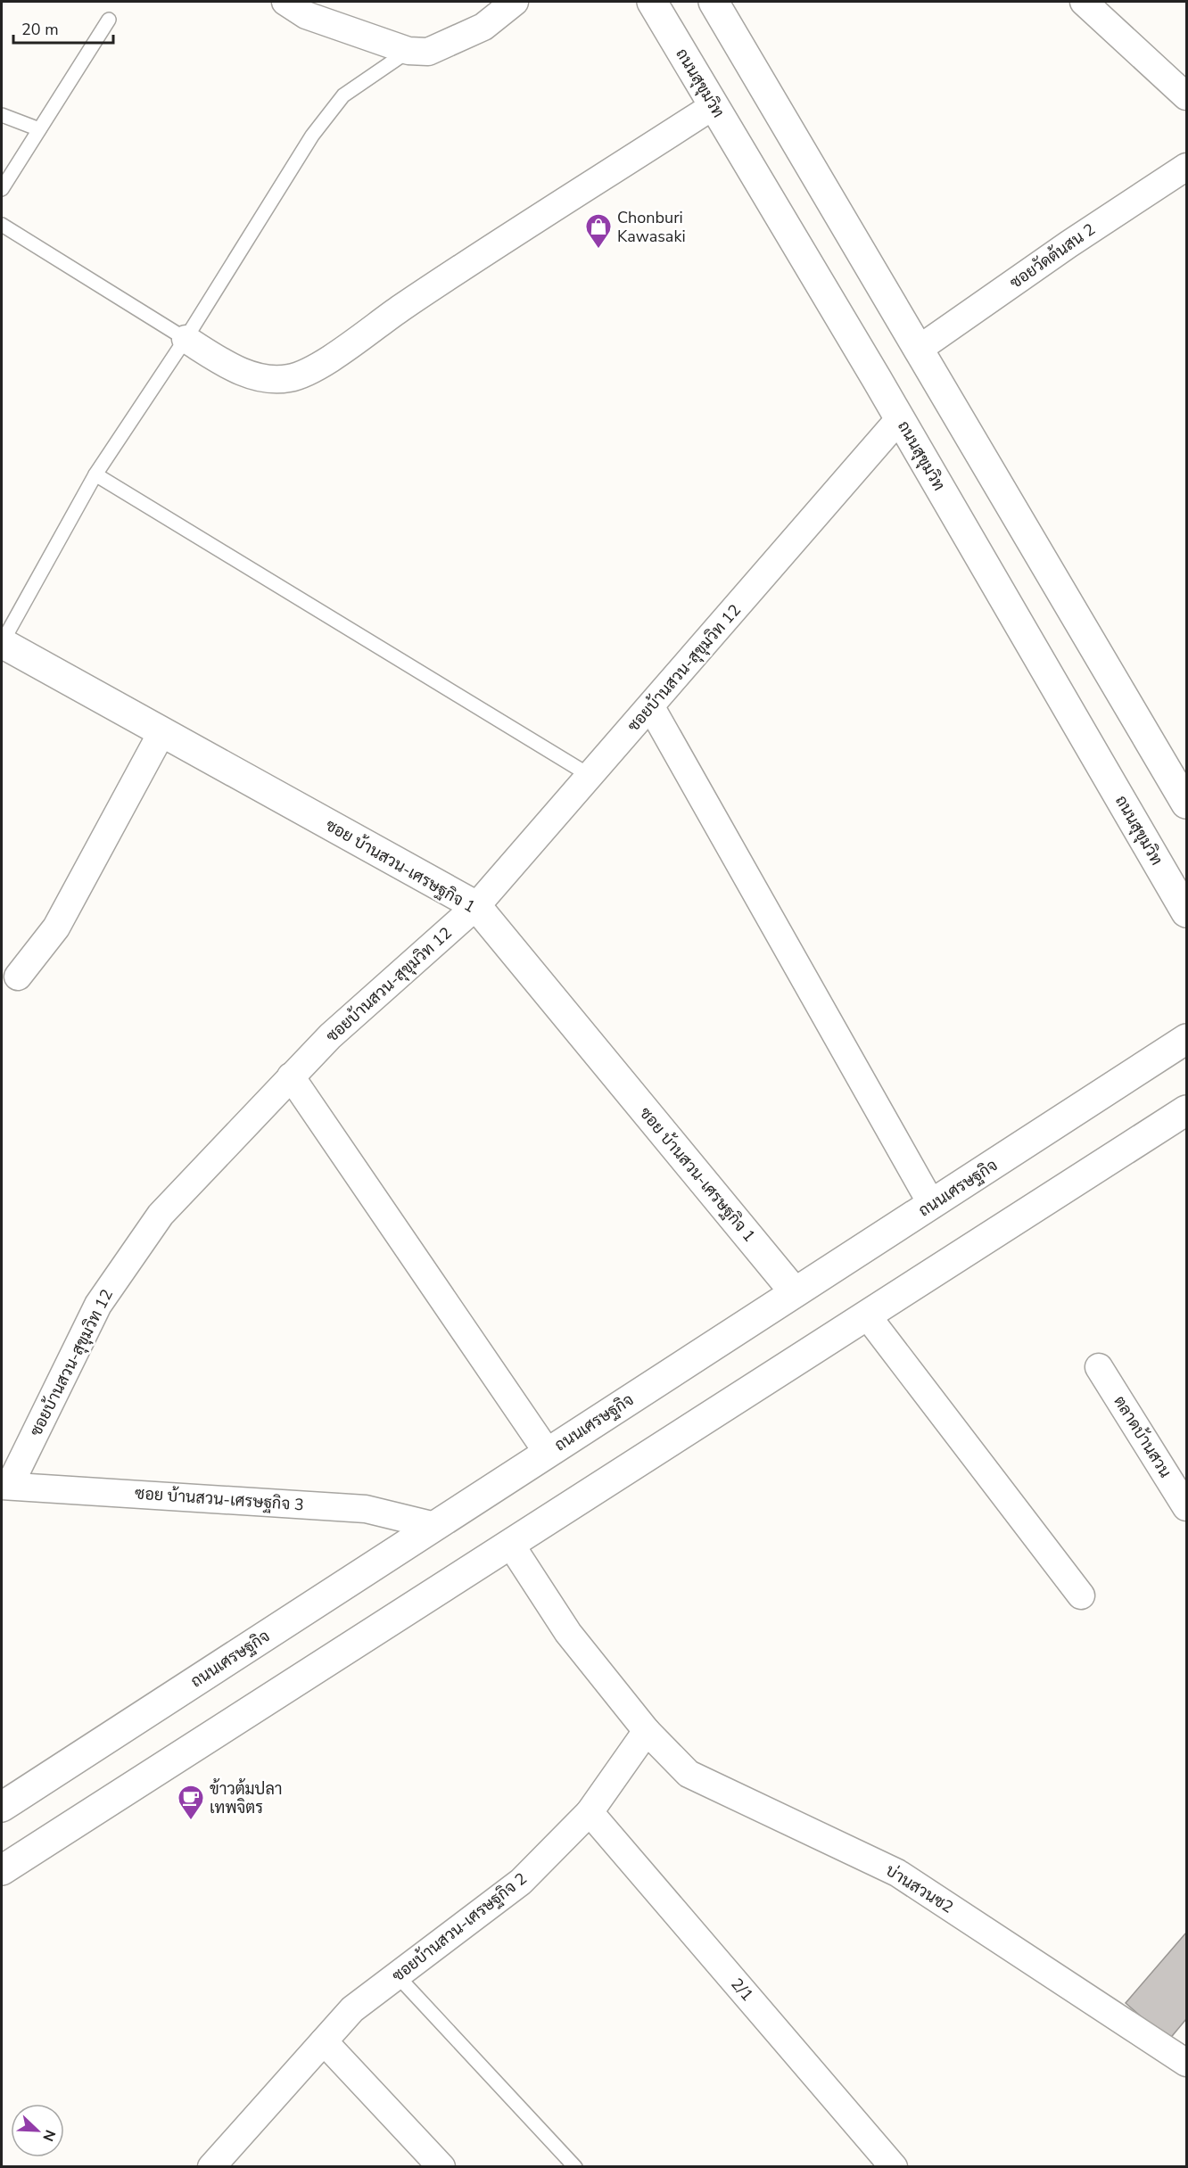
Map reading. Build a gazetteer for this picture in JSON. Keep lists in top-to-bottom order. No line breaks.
{"streets":{"main road":["ถนนสุขุมวิท","ซอย บ้านสวน-เศรษฐกิจ 1","ถนนเศรษฐกิจ"],"street":["ซอยวัดต้นสน 2","ซอยบ้านสวน-สุขุมวิท 12","ตลาดบ้านสวน","ซอย บ้านสวน-เศรษฐกิจ 3","บ่านสวนซ2","ซอยบ้านสวน-เศรษฐกิจ 2","2/1"]},"crossings":[["ถนนสุขุมวิท","ซอยบ้านสวน-สุขุมวิท 12"],["ซอยบ้านสวน-สุขุมวิท 12","ซอย บ้านสวน-เศรษฐกิจ 1"],["ซอยบ้านสวน-สุขุมวิท 12","ซอย บ้านสวน-เศรษฐกิจ 3"],["ซอย บ้านสวน-เศรษฐกิจ 1","ถนนเศรษฐกิจ"],["ถนนเศรษฐกิจ","ซอย บ้านสวน-เศรษฐกิจ 3"],["บ่านสวนซ2","ซอยบ้านสวน-เศรษฐกิจ 2"],["ซอยบ้านสวน-เศรษฐกิจ 2","2/1"]],"places":{"shop":["Chonburi Kawasaki"],"cafe":["ข้าวต้มปลา เทพจิตร"]},"scale_bar":"20 m","north":"bottom right"}
